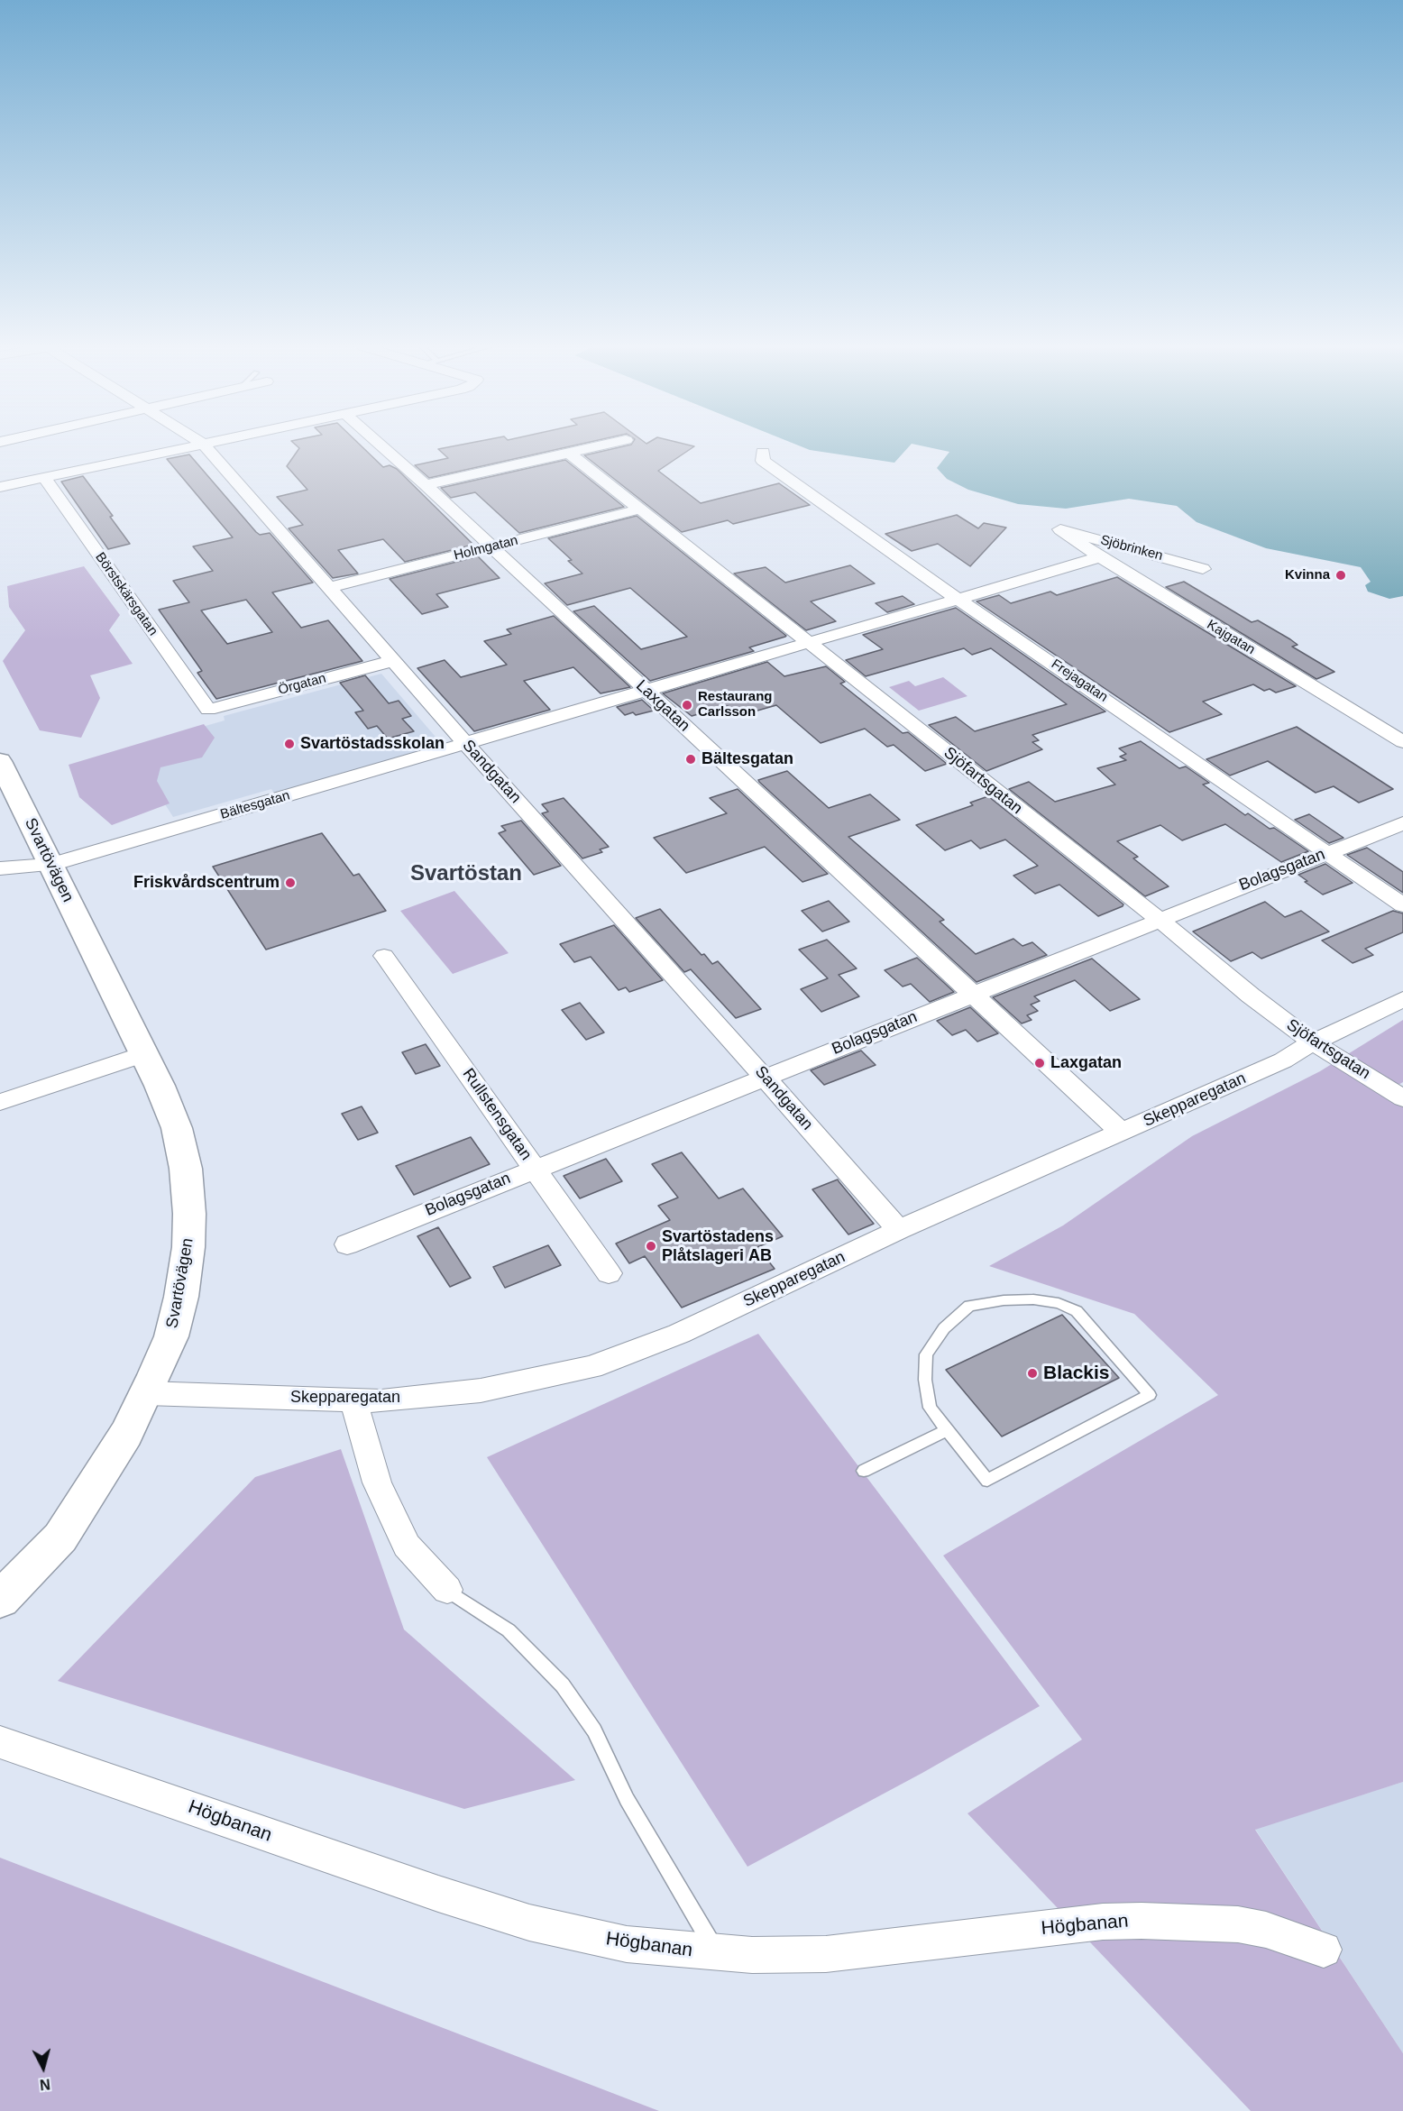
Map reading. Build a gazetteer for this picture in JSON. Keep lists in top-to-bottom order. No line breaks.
{"streets":{"main road":["Svartövägen"],"street":["Holmgatan","Sjöbrinken","Börstskärsgatan","Kajgatan","Frejagatan","Örgatan","Laxgatan","Sandgatan","Sjöfartsgatan","Bältesgatan","Bolagsgatan","Skepparegatan","Rullstensgatan","Högbanan"]},"crossings":[["Holmgatan","Laxgatan"],["Holmgatan","Sandgatan"],["Holmgatan","Sjöfartsgatan"],["Sjöbrinken","Kajgatan"],["Börstskärsgatan","Örgatan"],["Kajgatan","Bältesgatan"],["Frejagatan","Bältesgatan"],["Frejagatan","Bolagsgatan"],["Örgatan","Sandgatan"],["Laxgatan","Bältesgatan"],["Laxgatan","Bolagsgatan"],["Laxgatan","Skepparegatan"],["Sandgatan","Bältesgatan"],["Sandgatan","Bolagsgatan"],["Sandgatan","Skepparegatan"],["Sjöfartsgatan","Bältesgatan"],["Sjöfartsgatan","Bolagsgatan"],["Sjöfartsgatan","Skepparegatan"],["Bältesgatan","Svartövägen"],["Svartövägen","Skepparegatan"],["Bolagsgatan","Rullstensgatan"]],"districts":["Svartöstan"],"places":["Kvinna","Restaurang Carlsson","Svartöstadsskolan","Bältesgatan","Friskvårdscentrum","Laxgatan","Svartöstadens Plåtslageri AB","Blackis"],"north":"bottom"}
